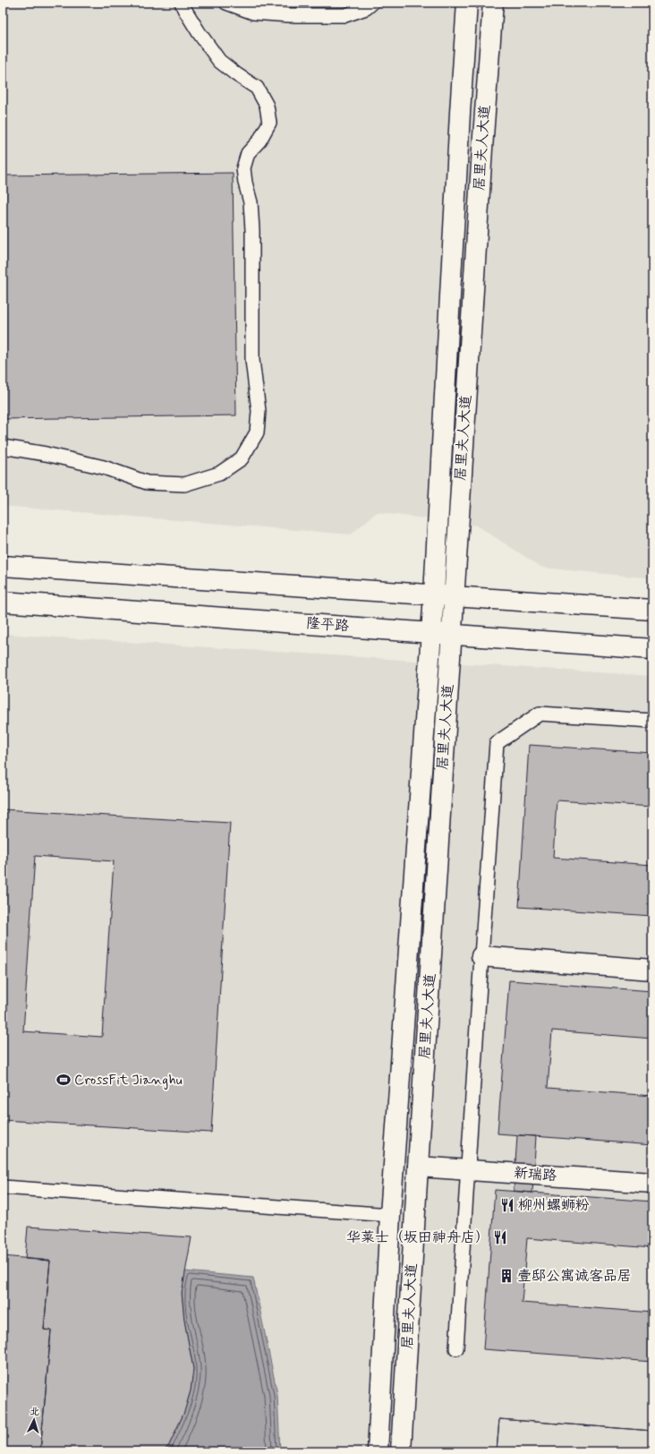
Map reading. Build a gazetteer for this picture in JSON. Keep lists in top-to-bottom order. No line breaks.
{"streets":{"street":["居里夫人大道","隆平路","新瑞路"]},"crossings":[["居里夫人大道","隆平路"],["居里夫人大道","新瑞路"]],"places":{"sports":["CrossFit Jianghu"],"restaurant":["柳州螺蛳粉","华莱士（坂田神舟店）"],"building":["壹邸公寓诚客品居"]},"north":"top"}
